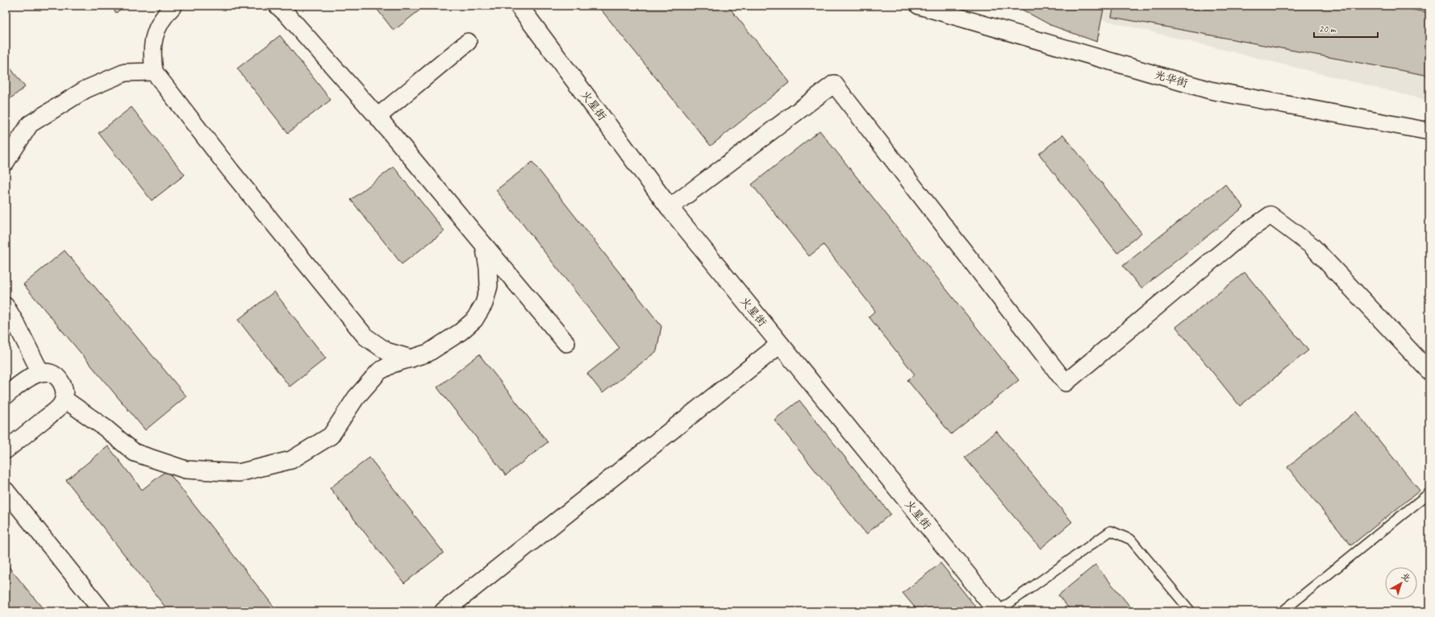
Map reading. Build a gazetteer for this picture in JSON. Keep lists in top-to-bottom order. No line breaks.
{"streets":{"street":["光华街","火星街"]},"scale_bar":"20 m","north":"top right"}
